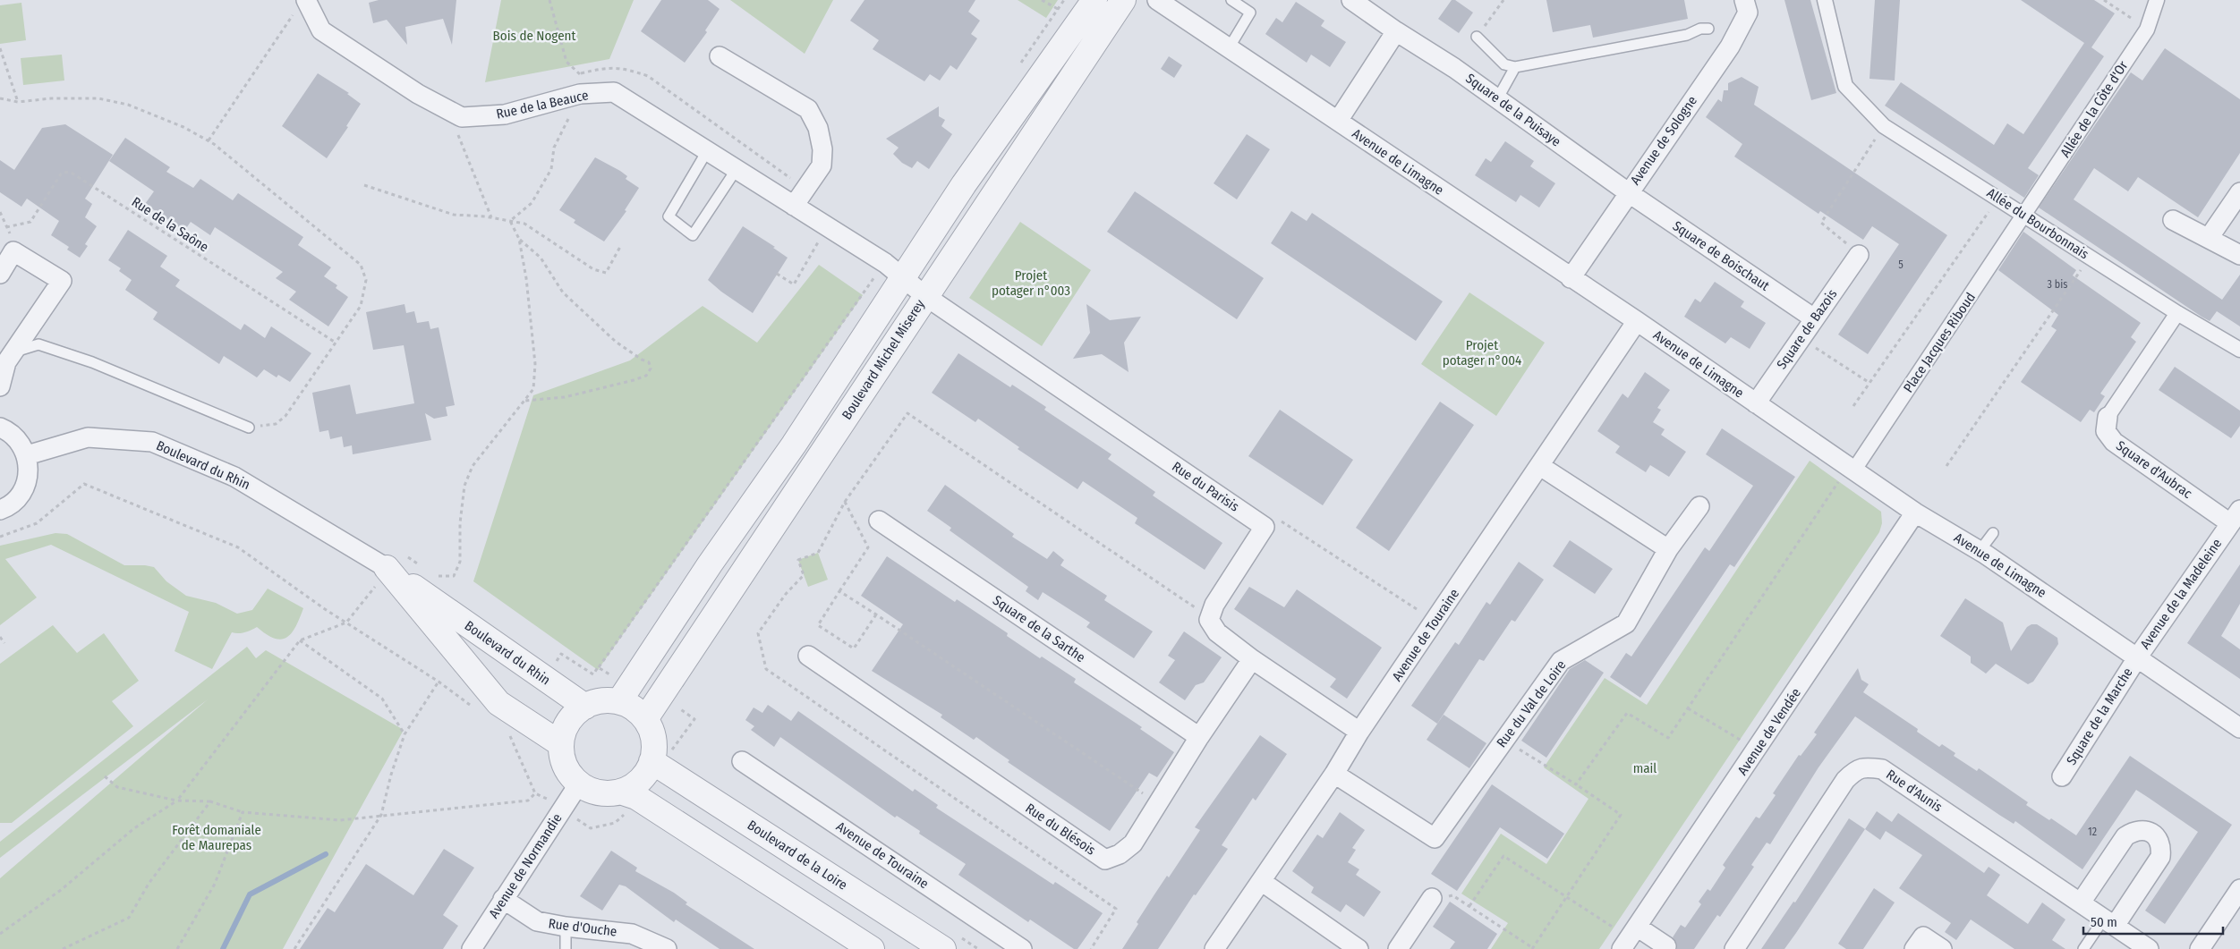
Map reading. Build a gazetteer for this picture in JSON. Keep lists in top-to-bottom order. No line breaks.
{"streets":{"street":["Rue de la Beauce","Allée de la Côte d'Or","Square de la Puisaye","Avenue de Sologne","Avenue de Limagne","Allée du Bourbonnais","Square de Boischaut","Square de Bazois","Place Jacques Riboud","Boulevard Michel Miserey","Boulevard du Rhin","Square d'Aubrac","Rue du Parisis","Avenue de la Madeleine","Square de la Sarthe","Avenue de Touraine","Rue du Val de Loire","Square de la Marche","Avenue de Vendée","Rue d'Aunis","Rue du Blésois","Boulevard de la Loire","Avenue de Normandie","Rue d'Ouche"],"path":["Rue de la Saône"]},"crossings":[["Rue de la Beauce","Rue du Parisis"],["Allée de la Côte d'Or","Allée du Bourbonnais"],["Allée de la Côte d'Or","Place Jacques Riboud"],["Square de la Puisaye","Avenue de Sologne"],["Square de la Puisaye","Square de Boischaut"],["Avenue de Sologne","Avenue de Limagne"],["Avenue de Sologne","Square de Boischaut"],["Avenue de Limagne","Square de Bazois"],["Avenue de Limagne","Place Jacques Riboud"],["Avenue de Limagne","Avenue de la Madeleine"],["Avenue de Limagne","Avenue de Touraine"],["Avenue de Limagne","Square de la Marche"],["Avenue de Limagne","Avenue de Vendée"],["Allée du Bourbonnais","Place Jacques Riboud"],["Allée du Bourbonnais","Square d'Aubrac"],["Square de Boischaut","Square de Bazois"],["Boulevard Michel Miserey","Boulevard du Rhin"],["Boulevard Michel Miserey","Rue du Parisis"],["Boulevard Michel Miserey","Boulevard de la Loire"],["Boulevard Michel Miserey","Avenue de Normandie"],["Boulevard du Rhin","Boulevard de la Loire"],["Boulevard du Rhin","Avenue de Normandie"],["Square d'Aubrac","Avenue de la Madeleine"],["Avenue de la Madeleine","Square de la Marche"],["Square de la Sarthe","Rue du Blésois"],["Avenue de Touraine","Rue du Val de Loire"],["Boulevard de la Loire","Avenue de Normandie"],["Avenue de Normandie","Rue d'Ouche"]],"parks":["Bois de Nogent","Projet potager n°003","Projet potager n°004","mail","Forêt domaniale de Maurepas"],"house_numbers":["5","3 bis","12"],"scale_bar":"50 m"}
